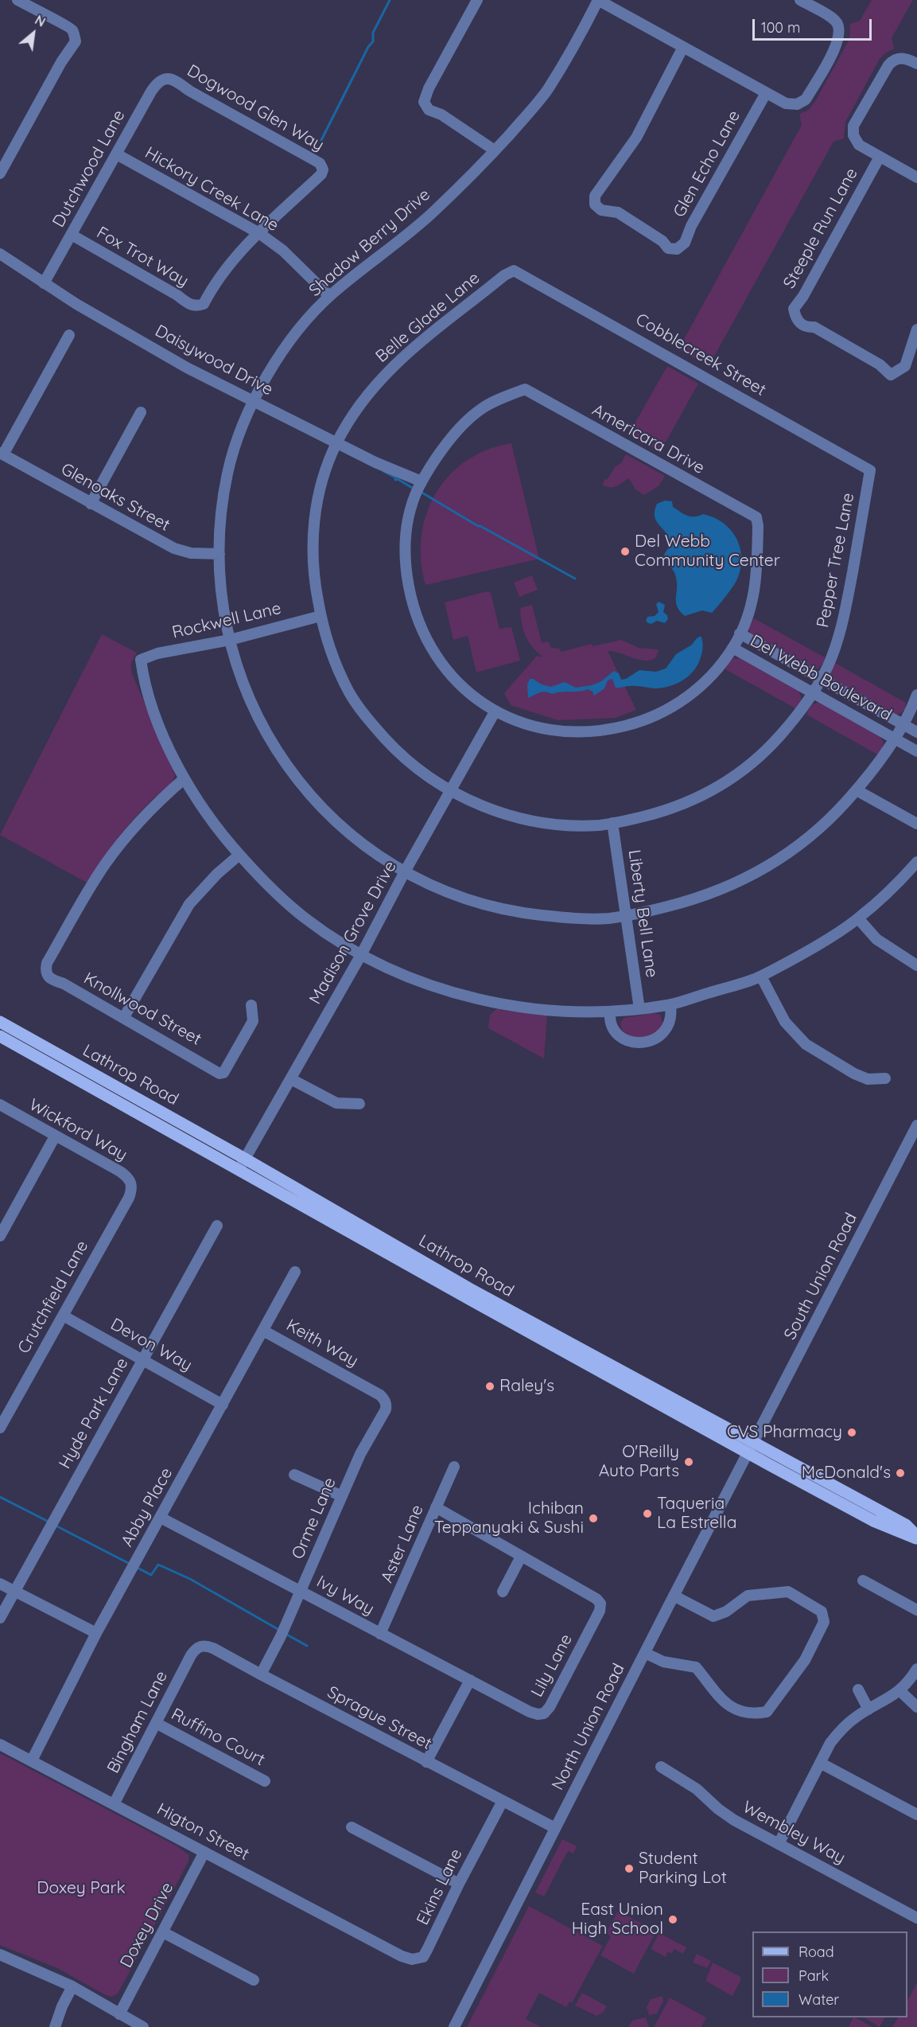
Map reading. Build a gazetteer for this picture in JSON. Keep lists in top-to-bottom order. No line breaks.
{"streets":{"main road":["Lathrop Road"],"street":["Dogwood Glen Way","Glen Echo Lane","Dutchwood Lane","Hickory Creek Lane","Steeple Run Lane","Shadow Berry Drive","Fox Trot Way","Belle Glade Lane","Cobblecreek Street","Daisywood Drive","Americara Drive","Glenoaks Street","Pepper Tree Lane","Rockwell Lane","Del Webb Boulevard","Liberty Bell Lane","Madison Grove Drive","Knollwood Street","Wickford Way","South Union Road","Crutchfield Lane","Keith Way","Devon Way","Hyde Park Lane","Abby Place","Orme Lane","Aster Lane","Ivy Way","Lily Lane","Sprague Street","Bingham Lane","North Union Road","Ruffino Court","Higton Street","Wembley Way","Ekins Lane","Doxey Drive"]},"crossings":[["Dogwood Glen Way","Dutchwood Lane"],["Dogwood Glen Way","Hickory Creek Lane"],["Dogwood Glen Way","Fox Trot Way"],["Dutchwood Lane","Hickory Creek Lane"],["Dutchwood Lane","Fox Trot Way"],["Dutchwood Lane","Daisywood Drive"],["Hickory Creek Lane","Shadow Berry Drive"],["Hickory Creek Lane","Fox Trot Way"],["Shadow Berry Drive","Daisywood Drive"],["Shadow Berry Drive","Glenoaks Street"],["Shadow Berry Drive","Rockwell Lane"],["Shadow Berry Drive","Del Webb Boulevard"],["Shadow Berry Drive","Liberty Bell Lane"],["Shadow Berry Drive","Madison Grove Drive"],["Belle Glade Lane","Cobblecreek Street"],["Belle Glade Lane","Daisywood Drive"],["Belle Glade Lane","Pepper Tree Lane"],["Belle Glade Lane","Rockwell Lane"],["Belle Glade Lane","Madison Grove Drive"],["Cobblecreek Street","Pepper Tree Lane"],["Daisywood Drive","Americara Drive"],["Americara Drive","Del Webb Boulevard"],["Pepper Tree Lane","Del Webb Boulevard"],["Pepper Tree Lane","Liberty Bell Lane"],["Pepper Tree Lane","Madison Grove Drive"],["Rockwell Lane","Knollwood Street"],["Madison Grove Drive","Lathrop Road"],["Lathrop Road","South Union Road"],["Lathrop Road","North Union Road"],["Wickford Way","Crutchfield Lane"],["South Union Road","North Union Road"],["Crutchfield Lane","Devon Way"],["Keith Way","Abby Place"],["Keith Way","Orme Lane"],["Devon Way","Hyde Park Lane"],["Devon Way","Abby Place"],["Abby Place","Ivy Way"],["Abby Place","Higton Street"],["Orme Lane","Ivy Way"],["Orme Lane","Sprague Street"],["Aster Lane","Ivy Way"],["Ivy Way","Lily Lane"],["Sprague Street","Bingham Lane"],["Sprague Street","North Union Road"],["Sprague Street","Ekins Lane"],["Bingham Lane","Ruffino Court"],["Bingham Lane","Higton Street"],["Higton Street","Ekins Lane"],["Higton Street","Doxey Drive"]],"parks":["Doxey Park"],"places":["Del Webb Community Center","Raley's","CVS Pharmacy","O'Reilly Auto Parts","McDonald's","Taqueria La Estrella","Ichiban Teppanyaki & Sushi","Student Parking Lot","East Union High School"],"legend":["Road","Park","Water"],"scale_bar":"100 m","north":"top right"}
